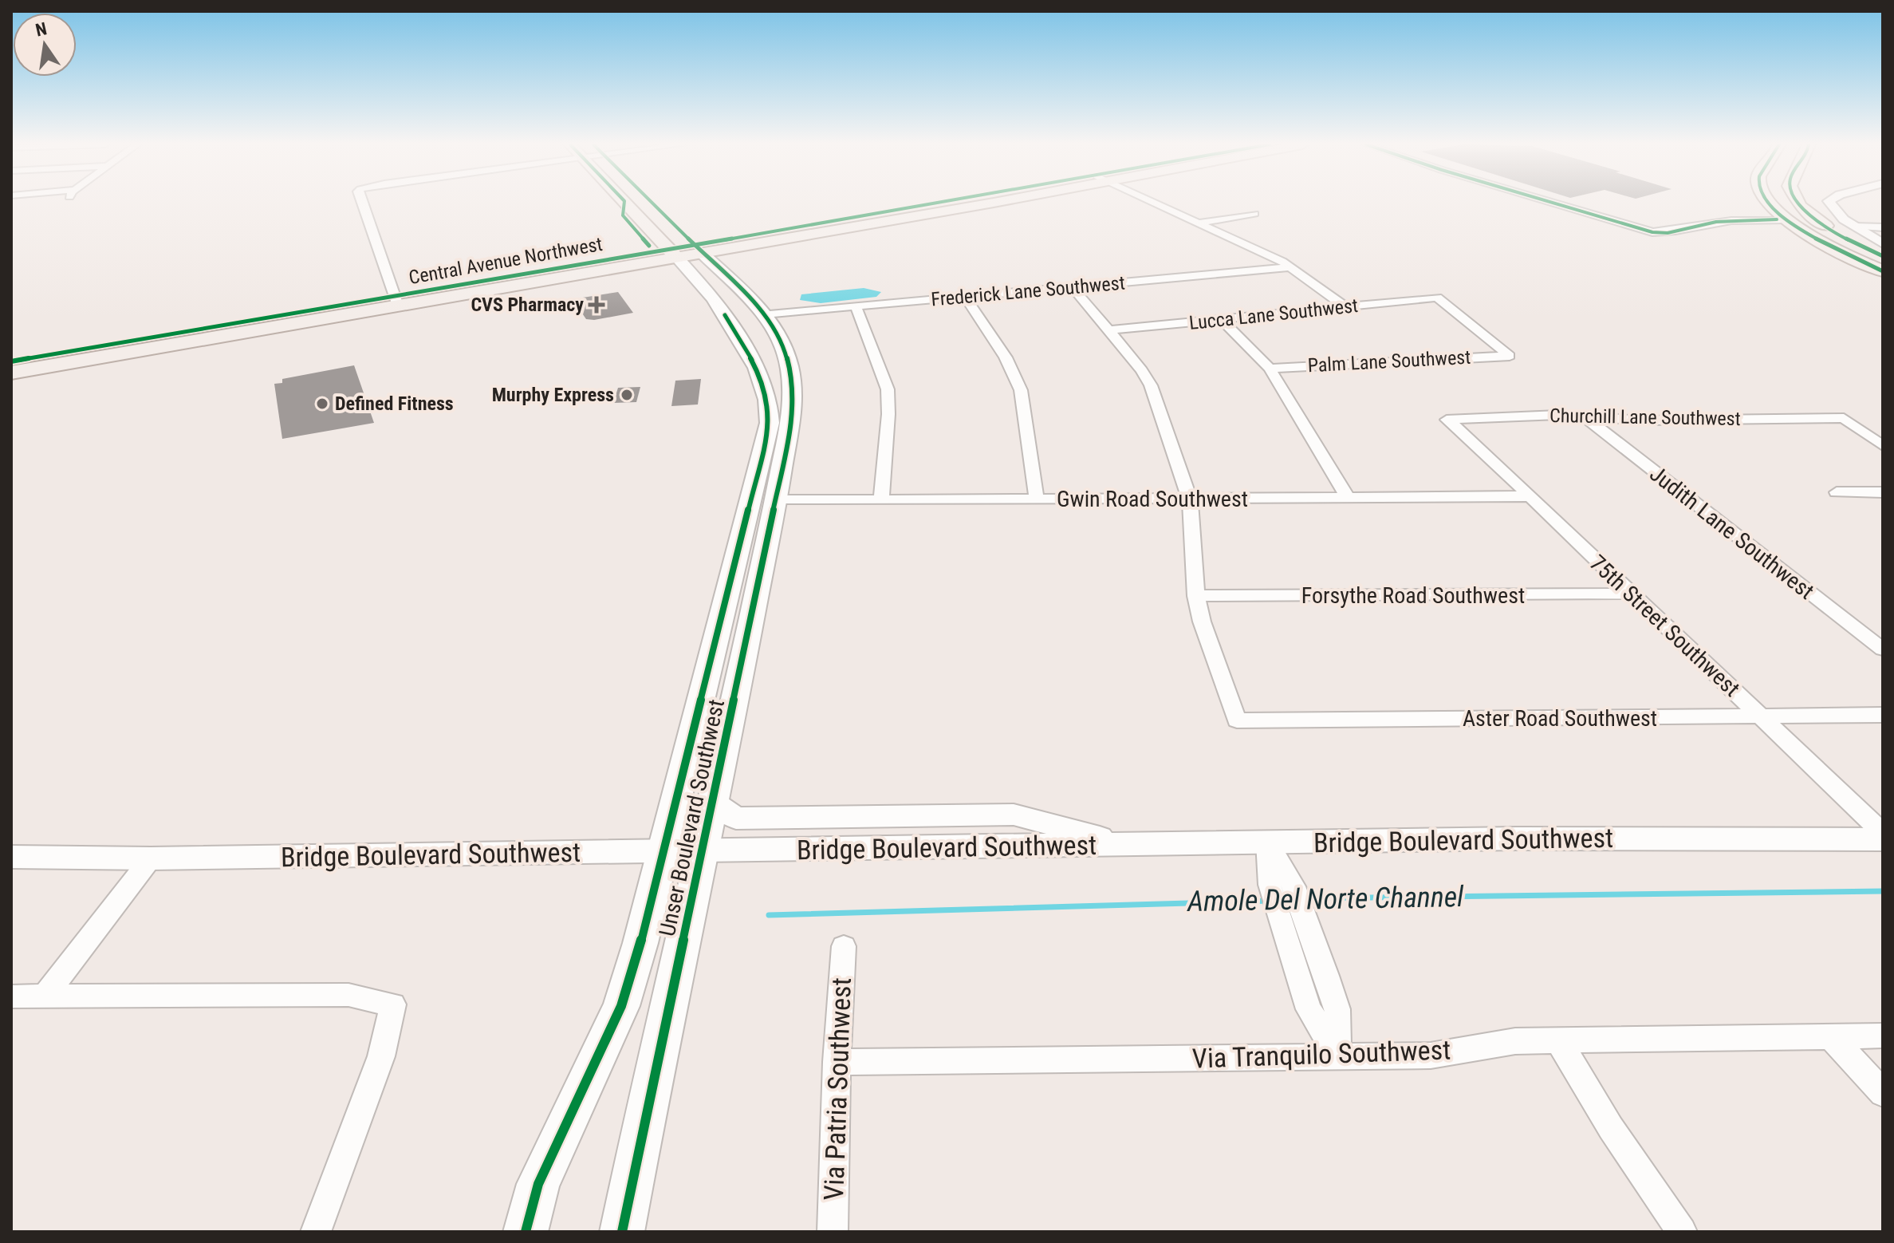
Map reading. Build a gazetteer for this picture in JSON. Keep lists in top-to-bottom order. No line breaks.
{"streets":{"main road":["Central Avenue Northwest","Unser Boulevard Southwest"],"street":["Frederick Lane Southwest","Lucca Lane Southwest","Palm Lane Southwest","Churchill Lane Southwest","Gwin Road Southwest","Judith Lane Southwest","Forsythe Road Southwest","75th Street Southwest","Aster Road Southwest","Bridge Boulevard Southwest","Via Tranquilo Southwest","Via Patria Southwest"]},"crossings":[["Central Avenue Northwest","Unser Boulevard Southwest"],["Frederick Lane Southwest","Unser Boulevard Southwest"],["Lucca Lane Southwest","Palm Lane Southwest"],["Churchill Lane Southwest","Judith Lane Southwest"],["Churchill Lane Southwest","75th Street Southwest"],["Gwin Road Southwest","75th Street Southwest"],["Gwin Road Southwest","Unser Boulevard Southwest"],["Forsythe Road Southwest","75th Street Southwest"],["Forsythe Road Southwest","Aster Road Southwest"],["75th Street Southwest","Aster Road Southwest"],["Unser Boulevard Southwest","Bridge Boulevard Southwest"],["Via Tranquilo Southwest","Via Patria Southwest"]],"water":["Amole Del Norte Channel"],"places":{"health":["CVS Pharmacy"],"other":["Murphy Express","Defined Fitness"]},"north":"top"}
